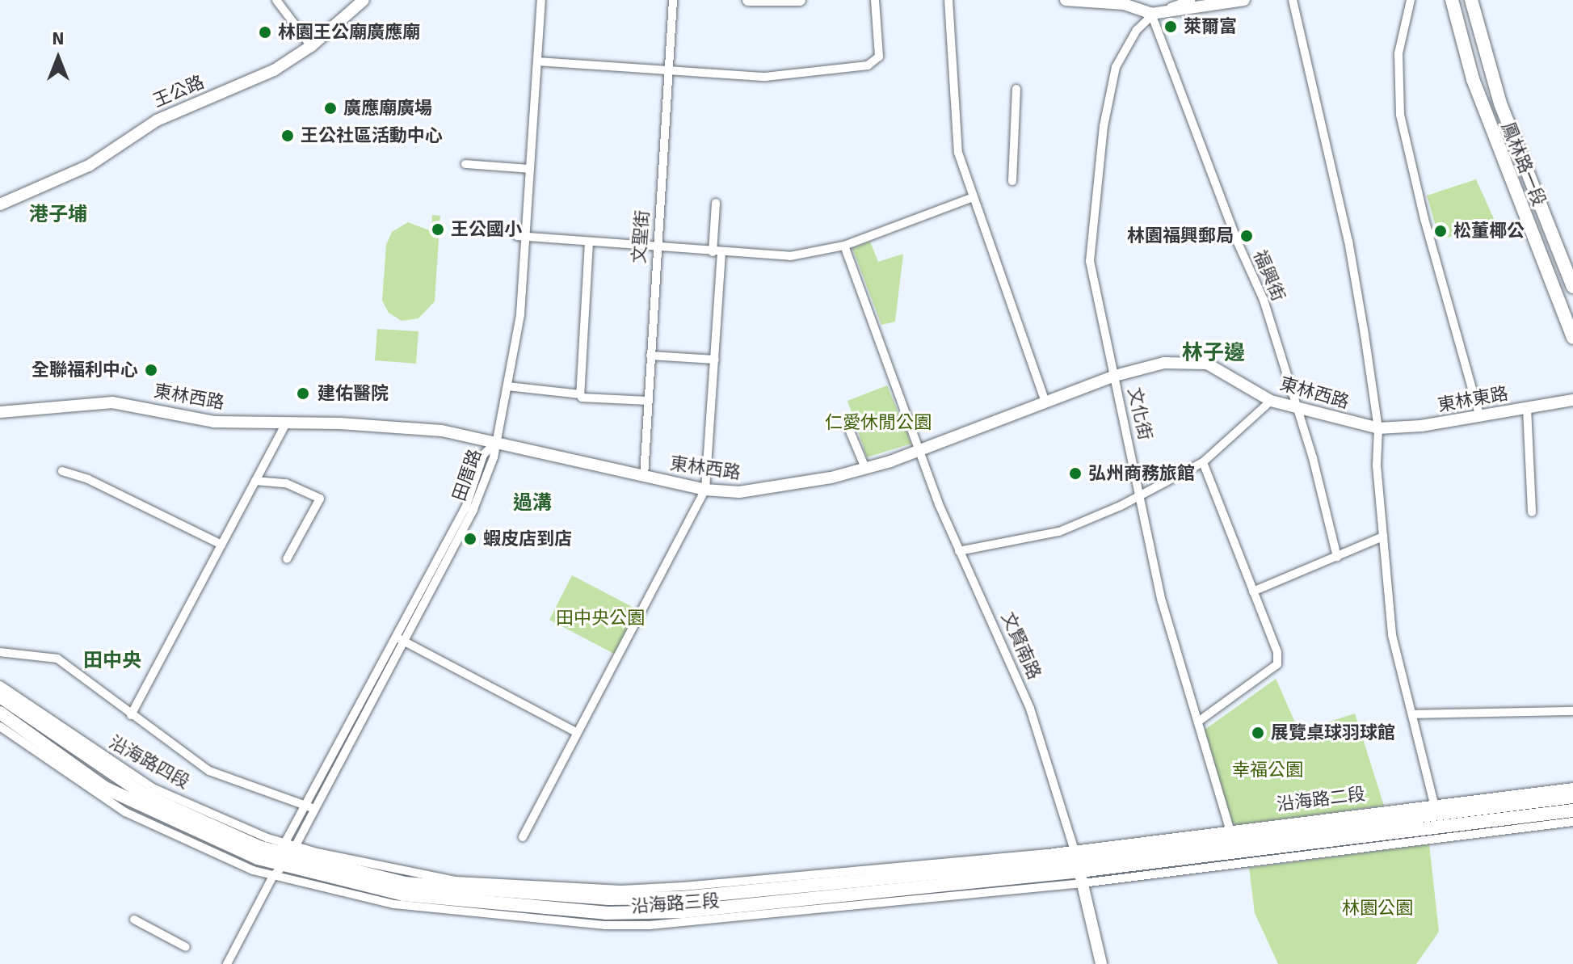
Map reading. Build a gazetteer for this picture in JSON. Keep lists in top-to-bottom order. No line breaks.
{"streets":{"main road":["鳳林路一段","沿海路四段","沿海路二段","沿海路三段"],"street":["王公路","文聖街","福興街","東林西路","東林東路","文化街","田厝路","文賢南路"]},"crossings":[["文聖街","東林西路"],["福興街","東林西路"],["福興街","文化街"],["東林西路","東林東路"],["東林西路","文化街"],["東林西路","田厝路"],["東林西路","文賢南路"],["文化街","沿海路二段"],["田厝路","沿海路四段"],["田厝路","沿海路三段"],["文賢南路","沿海路二段"],["文賢南路","沿海路三段"],["沿海路四段","沿海路三段"],["沿海路二段","沿海路三段"]],"districts":["港子埔","林子邊","過溝","田中央"],"parks":["仁愛休閒公園","田中央公園","幸福公園","林園公園"],"places":["萊爾富","林園王公廟廣應廟","廣應廟廣場","王公社區活動中心","王公國小","松董椰公","林園福興郵局","全聯福利中心","建佑醫院","弘州商務旅館","蝦皮店到店","展覽桌球羽球館"],"north":"top"}
